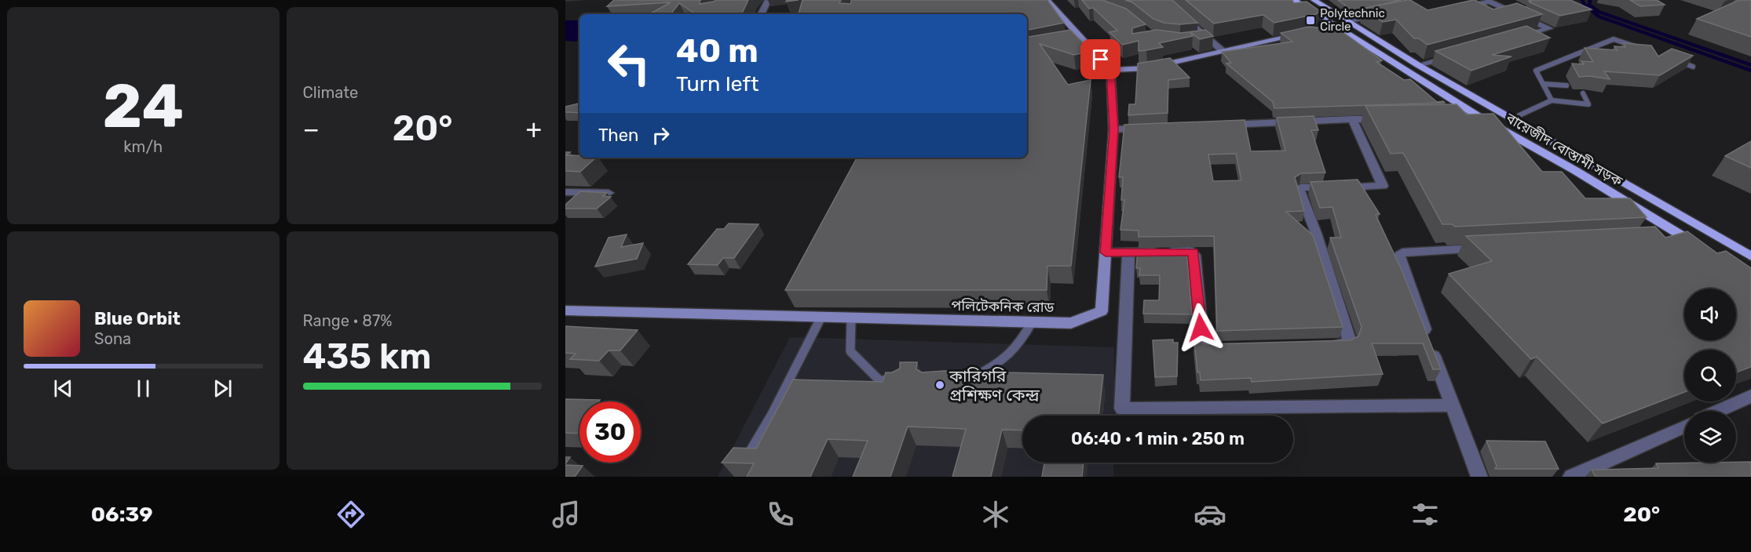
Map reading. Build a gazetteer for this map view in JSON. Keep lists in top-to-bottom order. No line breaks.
{"streets":{"main road":["বায়েজীদ বোস্তামী সড়ক","পলিটেকনিক রোড"]},"places":{"transit":["Polytechnic Circle"],"other":["কারিগরি প্রশিক্ষণ কেন্দ্র"]},"page":{"tile":[["24","km/h"],"Climate",["Range · 87%","435 km"]],"turn":["40 m","Turn left"],"heat":["−","20°","+"],"then":"Then","song":["Blue Orbit","Sona"],"limit":"30","trip":"06:40 · 1 min · 250 m","tabs":["06:39","20°"]}}
